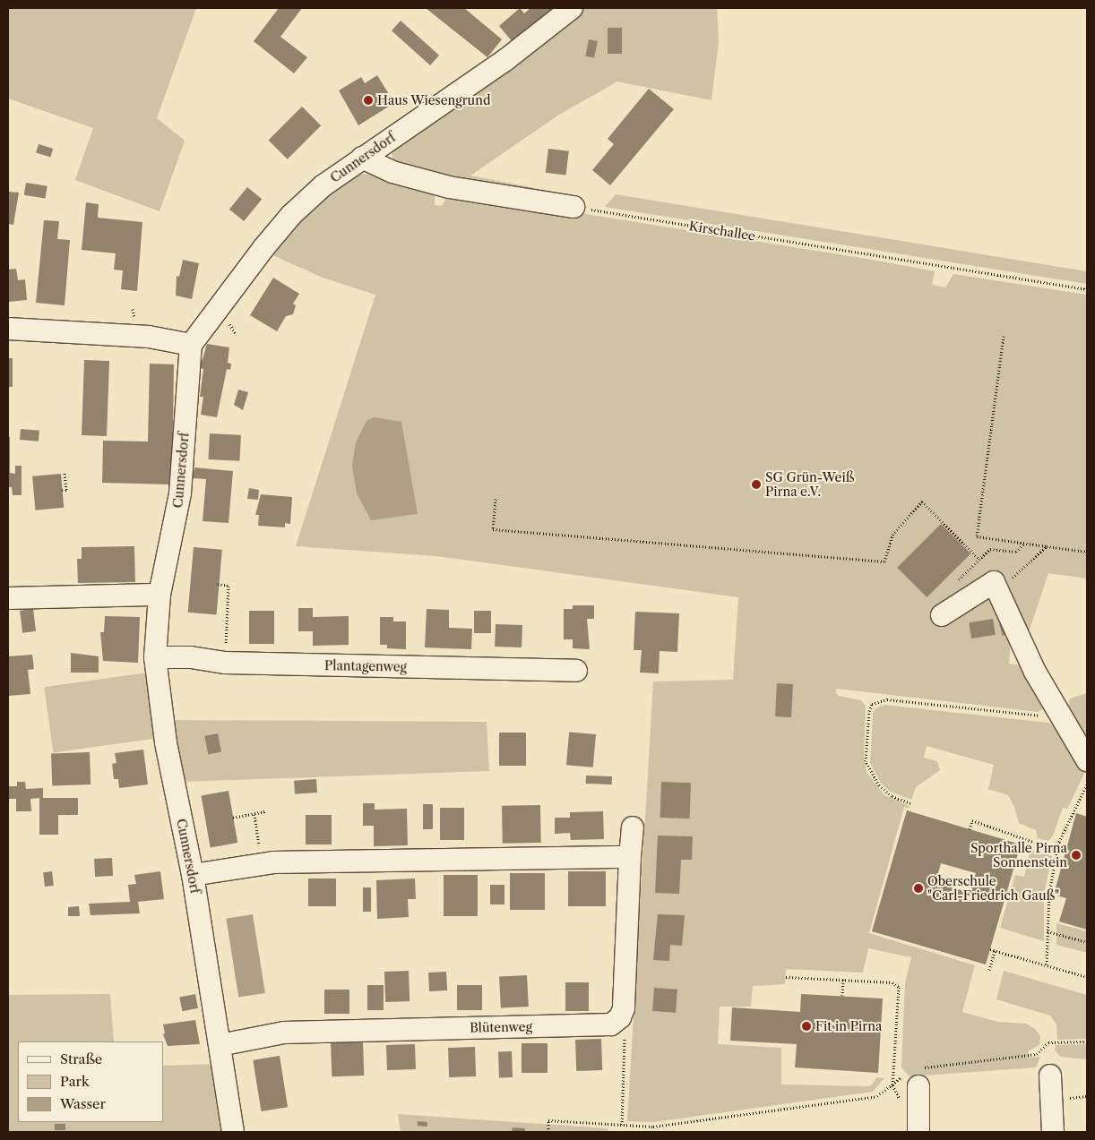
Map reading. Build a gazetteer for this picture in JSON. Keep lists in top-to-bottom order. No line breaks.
{"streets":{"street":["Cunnersdorf","Plantagenweg","Blütenweg"],"path":["Kirschallee"]},"crossings":[["Cunnersdorf","Plantagenweg"],["Cunnersdorf","Blütenweg"]],"places":["Haus Wiesengrund","SG Grün-Weiß Pirna e.V.","Sporthalle Pirna Sonnenstein","Oberschule \"Carl-Friedrich Gauß\"","Fit in Pirna"],"legend":["Straße","Park","Wasser"]}
